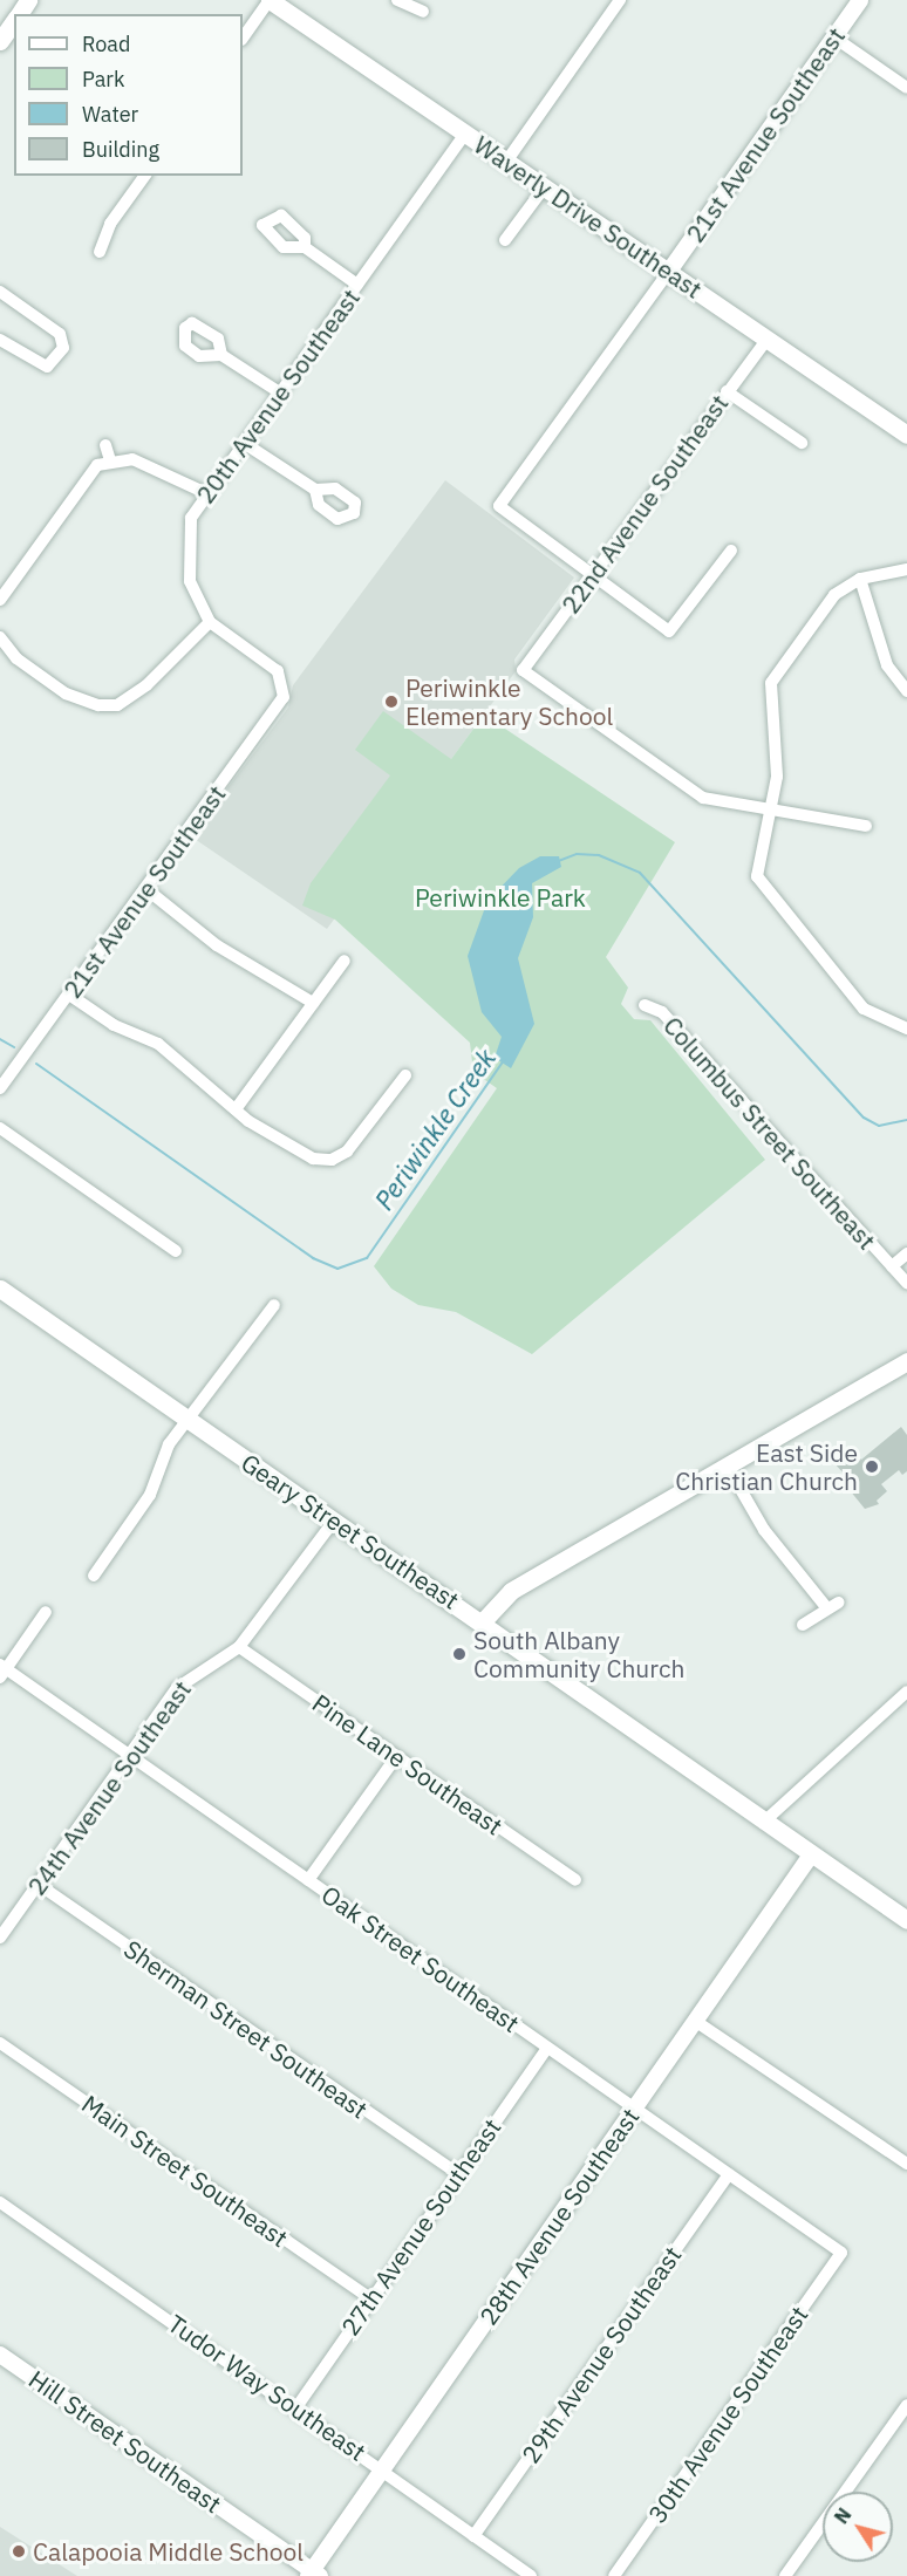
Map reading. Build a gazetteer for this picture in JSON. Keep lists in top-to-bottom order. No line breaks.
{"streets":{"main road":["Waverly Drive Southeast","Geary Street Southeast"],"street":["21st Avenue Southeast","20th Avenue Southeast","22nd Avenue Southeast","Columbus Street Southeast","Pine Lane Southeast","24th Avenue Southeast","Oak Street Southeast","Sherman Street Southeast","Main Street Southeast","28th Avenue Southeast","27th Avenue Southeast","29th Avenue Southeast","Tudor Way Southeast","30th Avenue Southeast","Hill Street Southeast"]},"crossings":[["21st Avenue Southeast","Waverly Drive Southeast"],["21st Avenue Southeast","20th Avenue Southeast"],["Waverly Drive Southeast","20th Avenue Southeast"],["Waverly Drive Southeast","22nd Avenue Southeast"],["Geary Street Southeast","24th Avenue Southeast"],["Geary Street Southeast","28th Avenue Southeast"],["Pine Lane Southeast","24th Avenue Southeast"],["24th Avenue Southeast","Oak Street Southeast"],["24th Avenue Southeast","Sherman Street Southeast"],["Oak Street Southeast","28th Avenue Southeast"],["Oak Street Southeast","27th Avenue Southeast"],["Oak Street Southeast","29th Avenue Southeast"],["Oak Street Southeast","30th Avenue Southeast"],["Sherman Street Southeast","27th Avenue Southeast"],["Main Street Southeast","27th Avenue Southeast"],["28th Avenue Southeast","Tudor Way Southeast"],["28th Avenue Southeast","Hill Street Southeast"],["27th Avenue Southeast","Tudor Way Southeast"],["29th Avenue Southeast","Tudor Way Southeast"]],"water":["Periwinkle Creek"],"parks":["Periwinkle Park"],"places":["Periwinkle Elementary School","East Side Christian Church","South Albany Community Church","Calapooia Middle School"],"legend":["Road","Park","Water","Building"],"north":"top left"}
